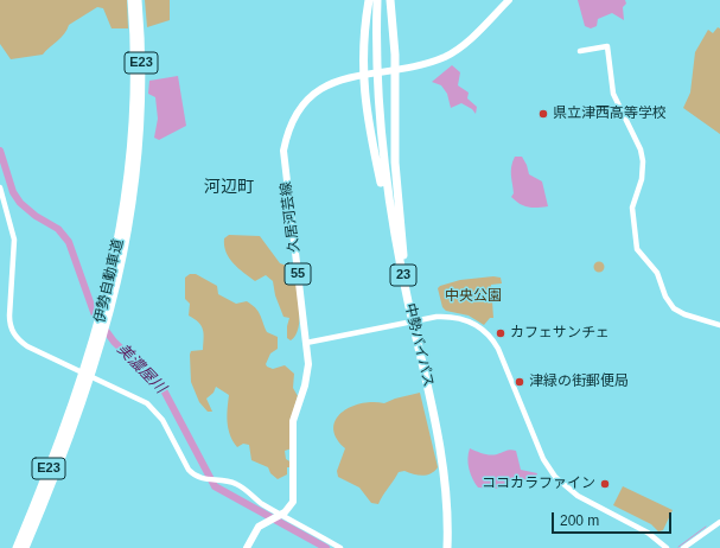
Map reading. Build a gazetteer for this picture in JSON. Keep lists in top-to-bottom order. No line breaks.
{"streets":{"highway":["E23","23","伊勢自動車道","中勢バイパス"],"main road":["久居河芸線","55"]},"districts":["河辺町"],"water":["美濃屋川"],"parks":["中央公園"],"places":["県立津西高等学校","カフェサンチェ","津緑の街郵便局","ココカラファイン"],"scale_bar":"200 m"}
